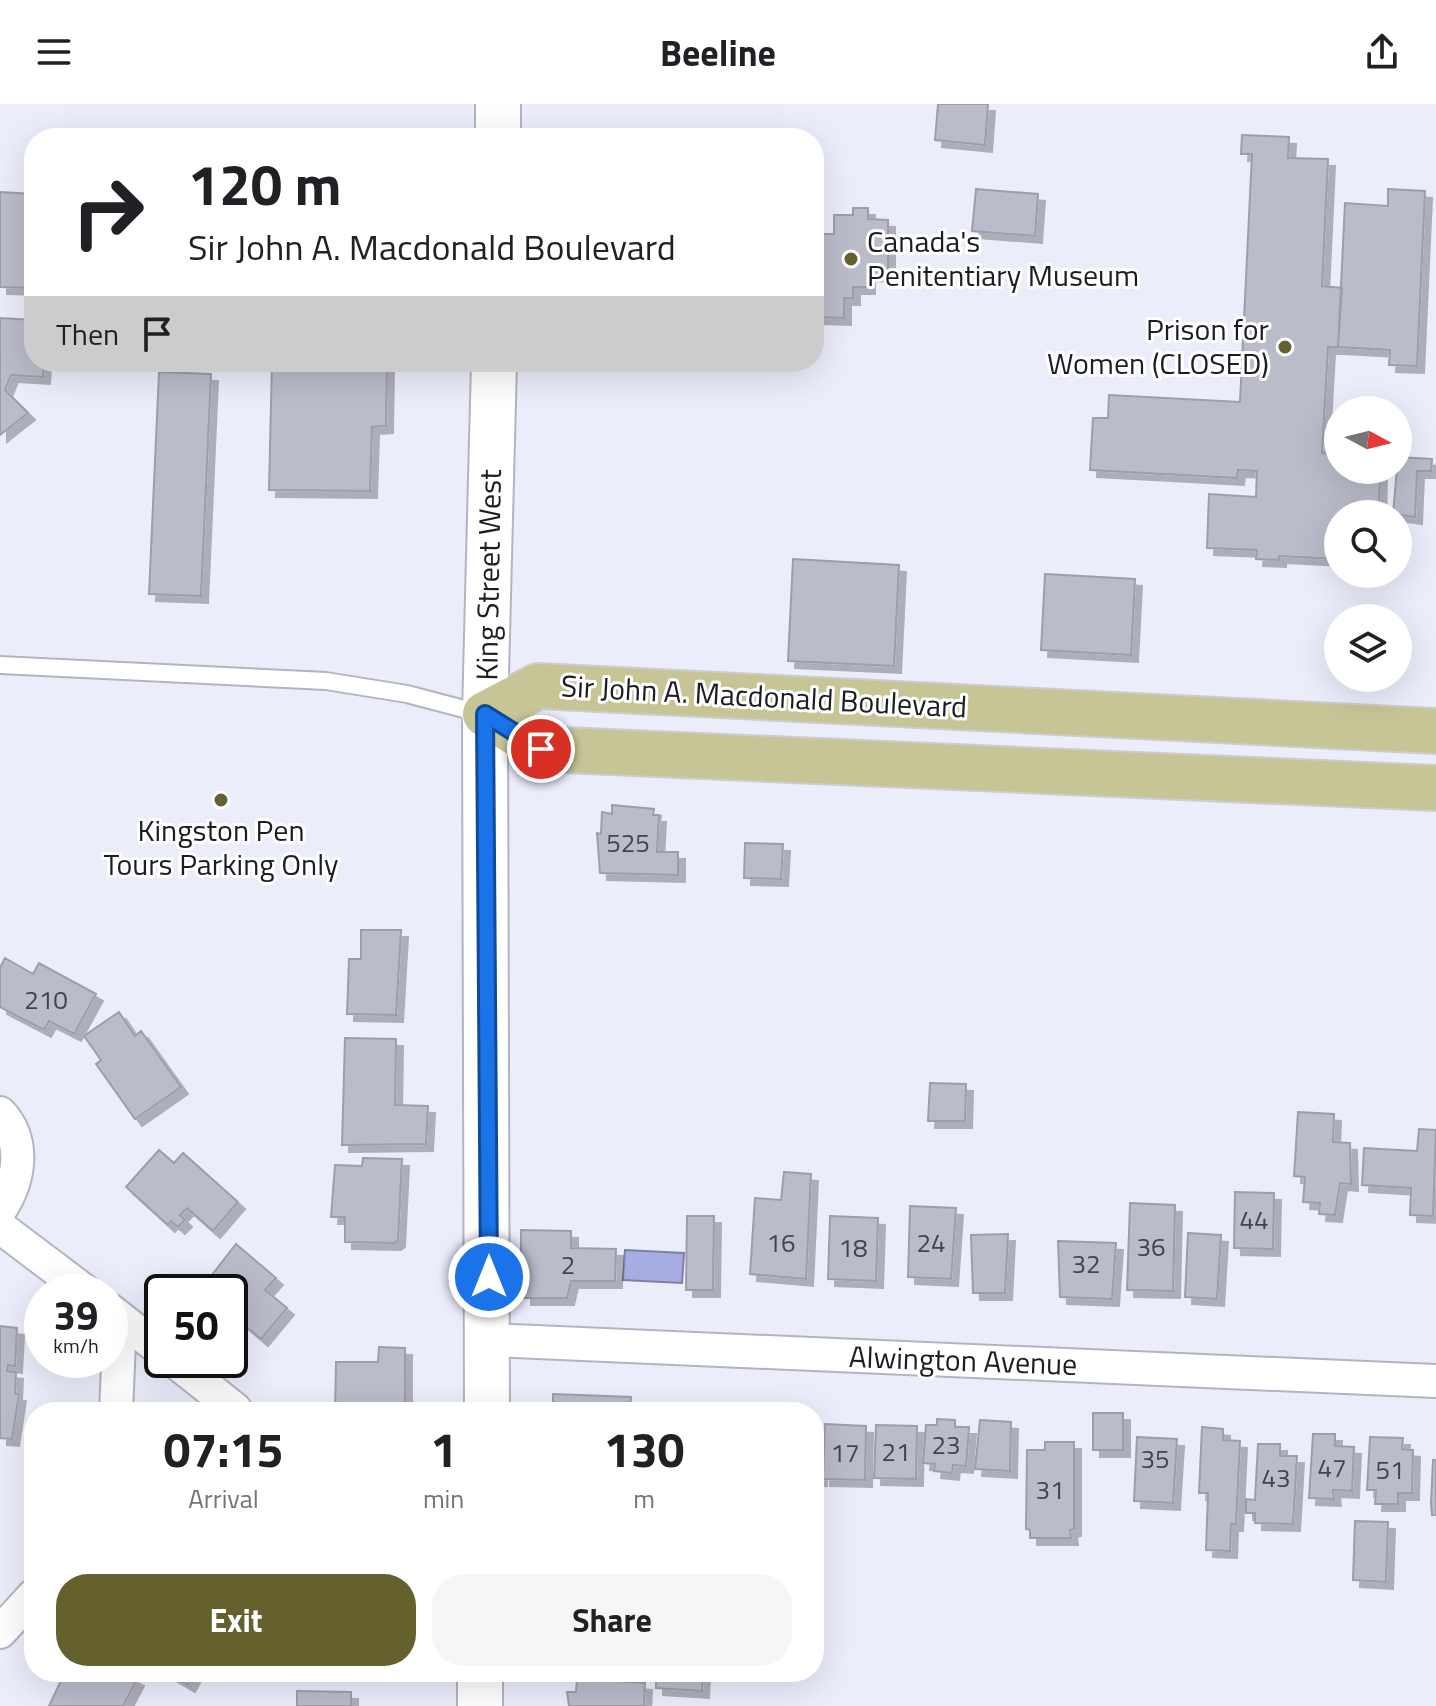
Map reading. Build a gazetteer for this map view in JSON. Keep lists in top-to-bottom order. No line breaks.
{"streets":{"main road":["King Street West","Sir John A. Macdonald Boulevard"],"street":["Alwington Avenue"]},"crossings":[["King Street West","Sir John A. Macdonald Boulevard"],["King Street West","Alwington Avenue"]],"places":["Canada's Penitentiary Museum","Prison for Women (CLOSED)","Kingston Pen Tours Parking Only"],"house_numbers":["525","210","44","16","24","36","18","32","2","23","21","17","35","47","51","43","31"],"north":"right","page":{"header":"Beeline","turn":["120 m","Sir John A. Macdonald Boulevard"],"then":"Then","speed":"39 km/h","limit":"50","eta":["07:15","Arrival","1","min","130","m"],"buttons":["Exit","Share"]}}
